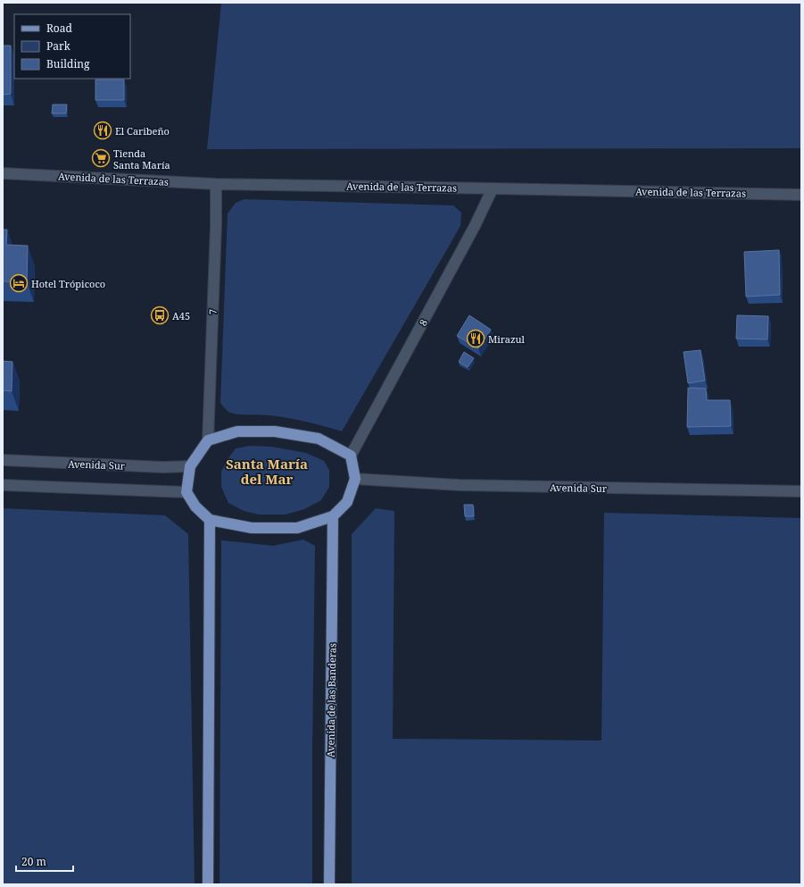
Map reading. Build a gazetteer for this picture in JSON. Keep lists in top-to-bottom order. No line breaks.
{"streets":{"main road":["Avenida de las Banderas"],"street":["Avenida de las Terrazas","7","8","Avenida Sur"]},"crossings":[["Avenida de las Terrazas","7"],["Avenida de las Terrazas","8"]],"districts":["Santa María del Mar"],"places":{"restaurant":["El Caribeño","Mirazul"],"supermarket":["Tienda Santa María"],"hotel":["Hotel Trópicoco"],"bus stop":["A45"]},"legend":["Road","Park","Building"],"scale_bar":"20 m"}
